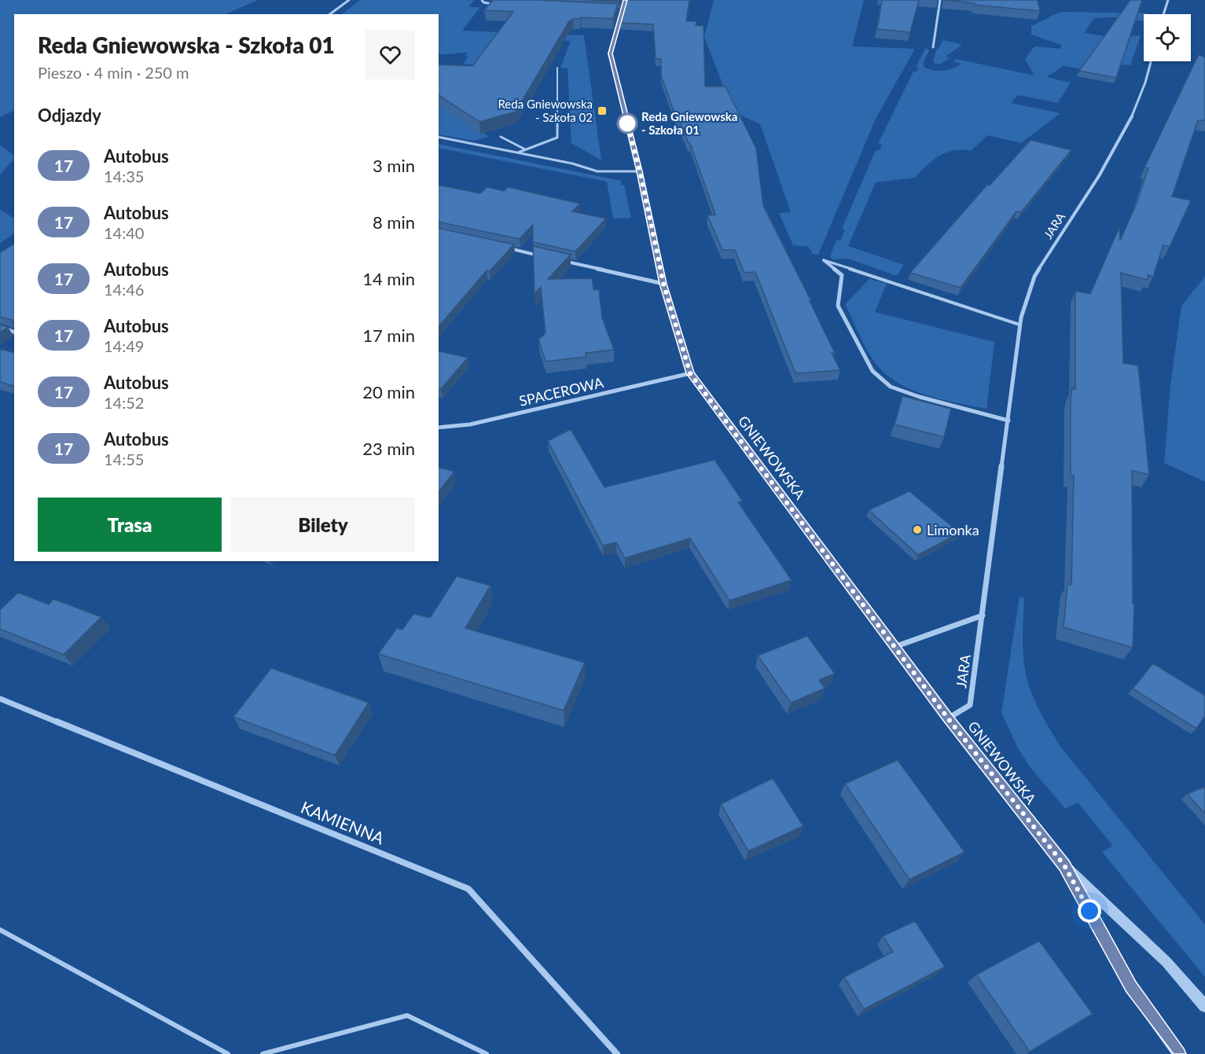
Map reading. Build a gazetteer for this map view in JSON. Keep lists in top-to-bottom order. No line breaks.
{"streets":{"street":["JARA","SPACEROWA","GNIEWOWSKA","KAMIENNA"]},"crossings":[["JARA","GNIEWOWSKA"],["SPACEROWA","GNIEWOWSKA"]],"places":{"transit":["Reda Gniewowska - Szkoła 02"],"other":["Reda Gniewowska - Szkoła 01","Limonka"]},"lines":["bus line 17"],"page":{"heading":[["Reda Gniewowska - Szkoła 01","Pieszo · 4 min · 250 m"],"Odjazdy"],"list":[{"mark":"17","name":"Autobus","note":"14:35","value":"3 min"},{"mark":"17","name":"Autobus","note":"14:40","value":"8 min"},{"mark":"17","name":"Autobus","note":"14:46","value":"14 min"},{"mark":"17","name":"Autobus","note":"14:49","value":"17 min"},{"mark":"17","name":"Autobus","note":"14:52","value":"20 min"},{"mark":"17","name":"Autobus","note":"14:55","value":"23 min"}],"buttons":["Trasa","Bilety"]}}
